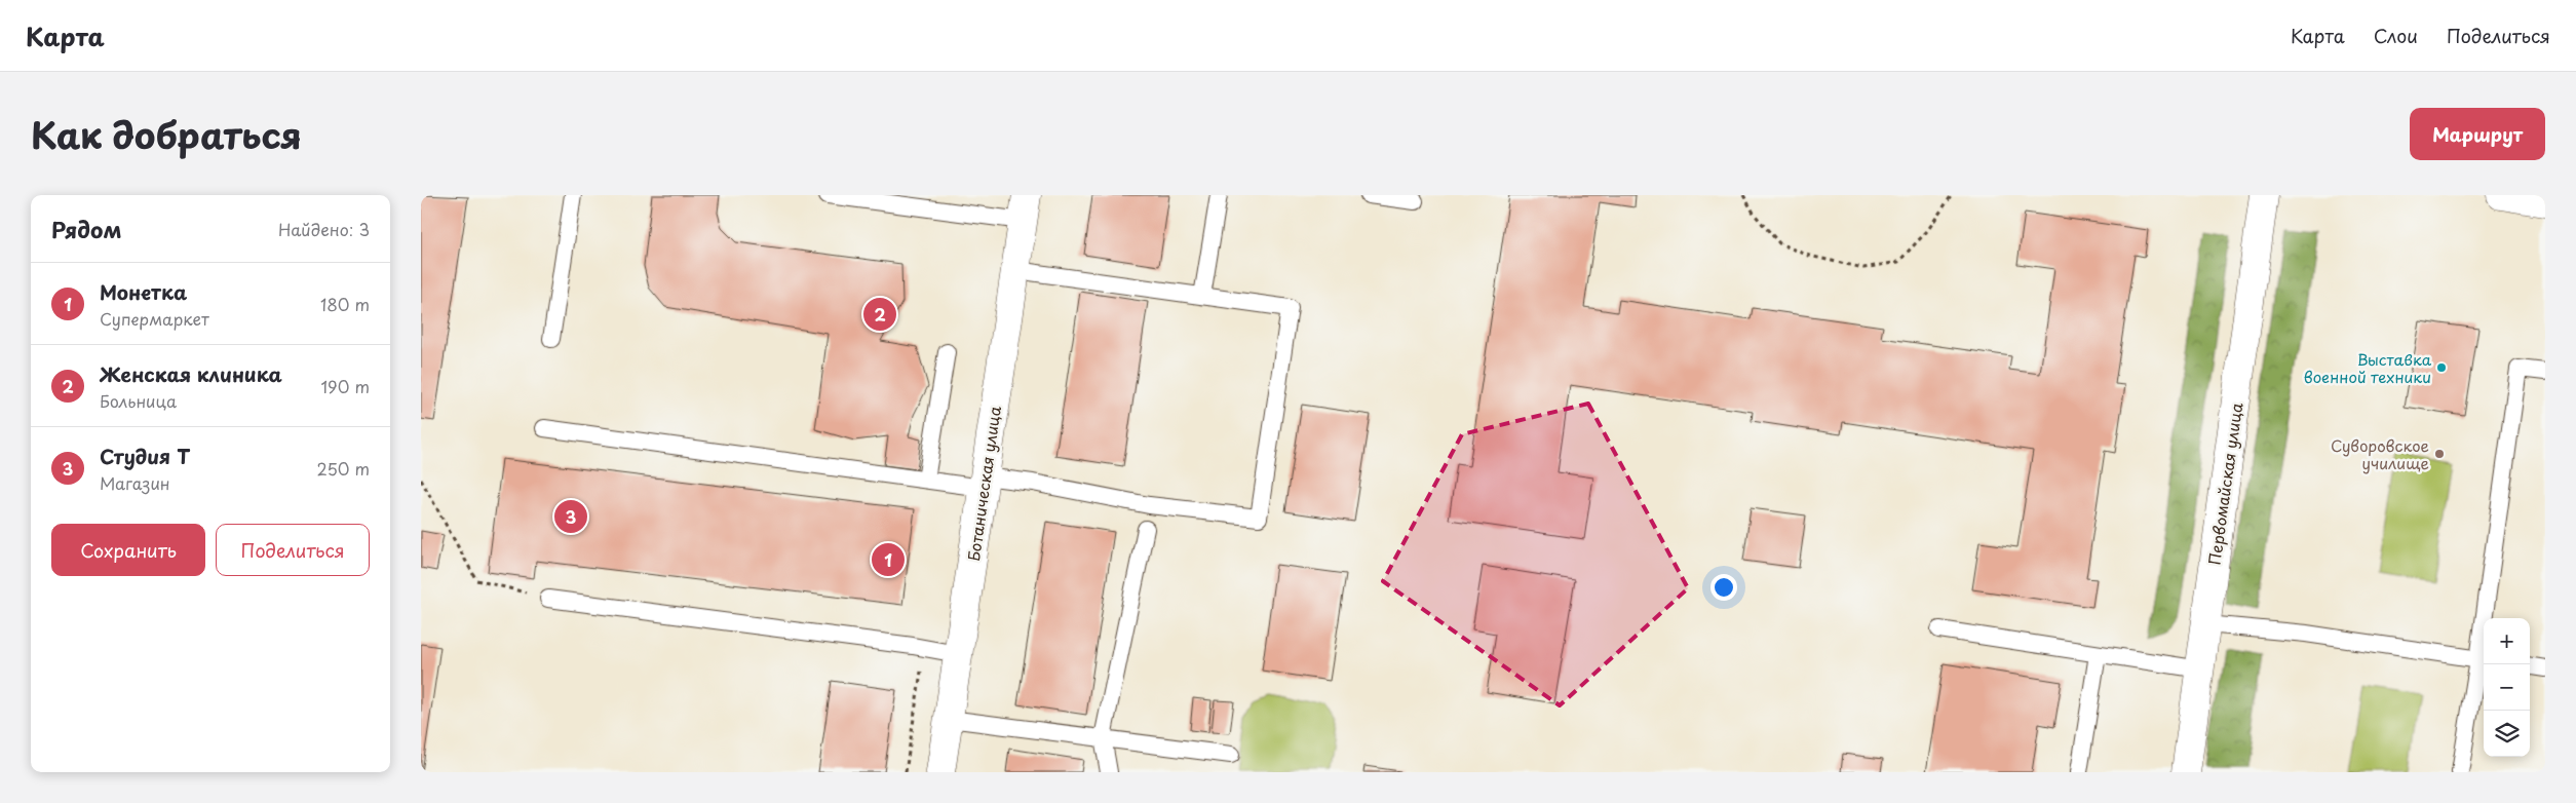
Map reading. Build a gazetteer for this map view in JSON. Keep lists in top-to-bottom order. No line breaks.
{"streets":{"street":["Ботаническая улица","Первомайская улица"]},"places":["Выставка военной техники","Суворовское училище"],"page":{"header":"Карта","nav":["Карта","Слои","Поделиться"],"title":"Как добраться","buttons":["Маршрут",["Сохранить","Поделиться"]],"heading":["Рядом","Найдено: 3"],"list":[{"mark":"1","name":"Монетка","note":"Супермаркет","value":"180 m"},{"mark":"2","name":"Женская клиника","note":"Больница","value":"190 m"},{"mark":"3","name":"Студия Т","note":"Магазин","value":"250 m"}],"pins":["2","3","1"],"map_buttons":["+","−"]}}
